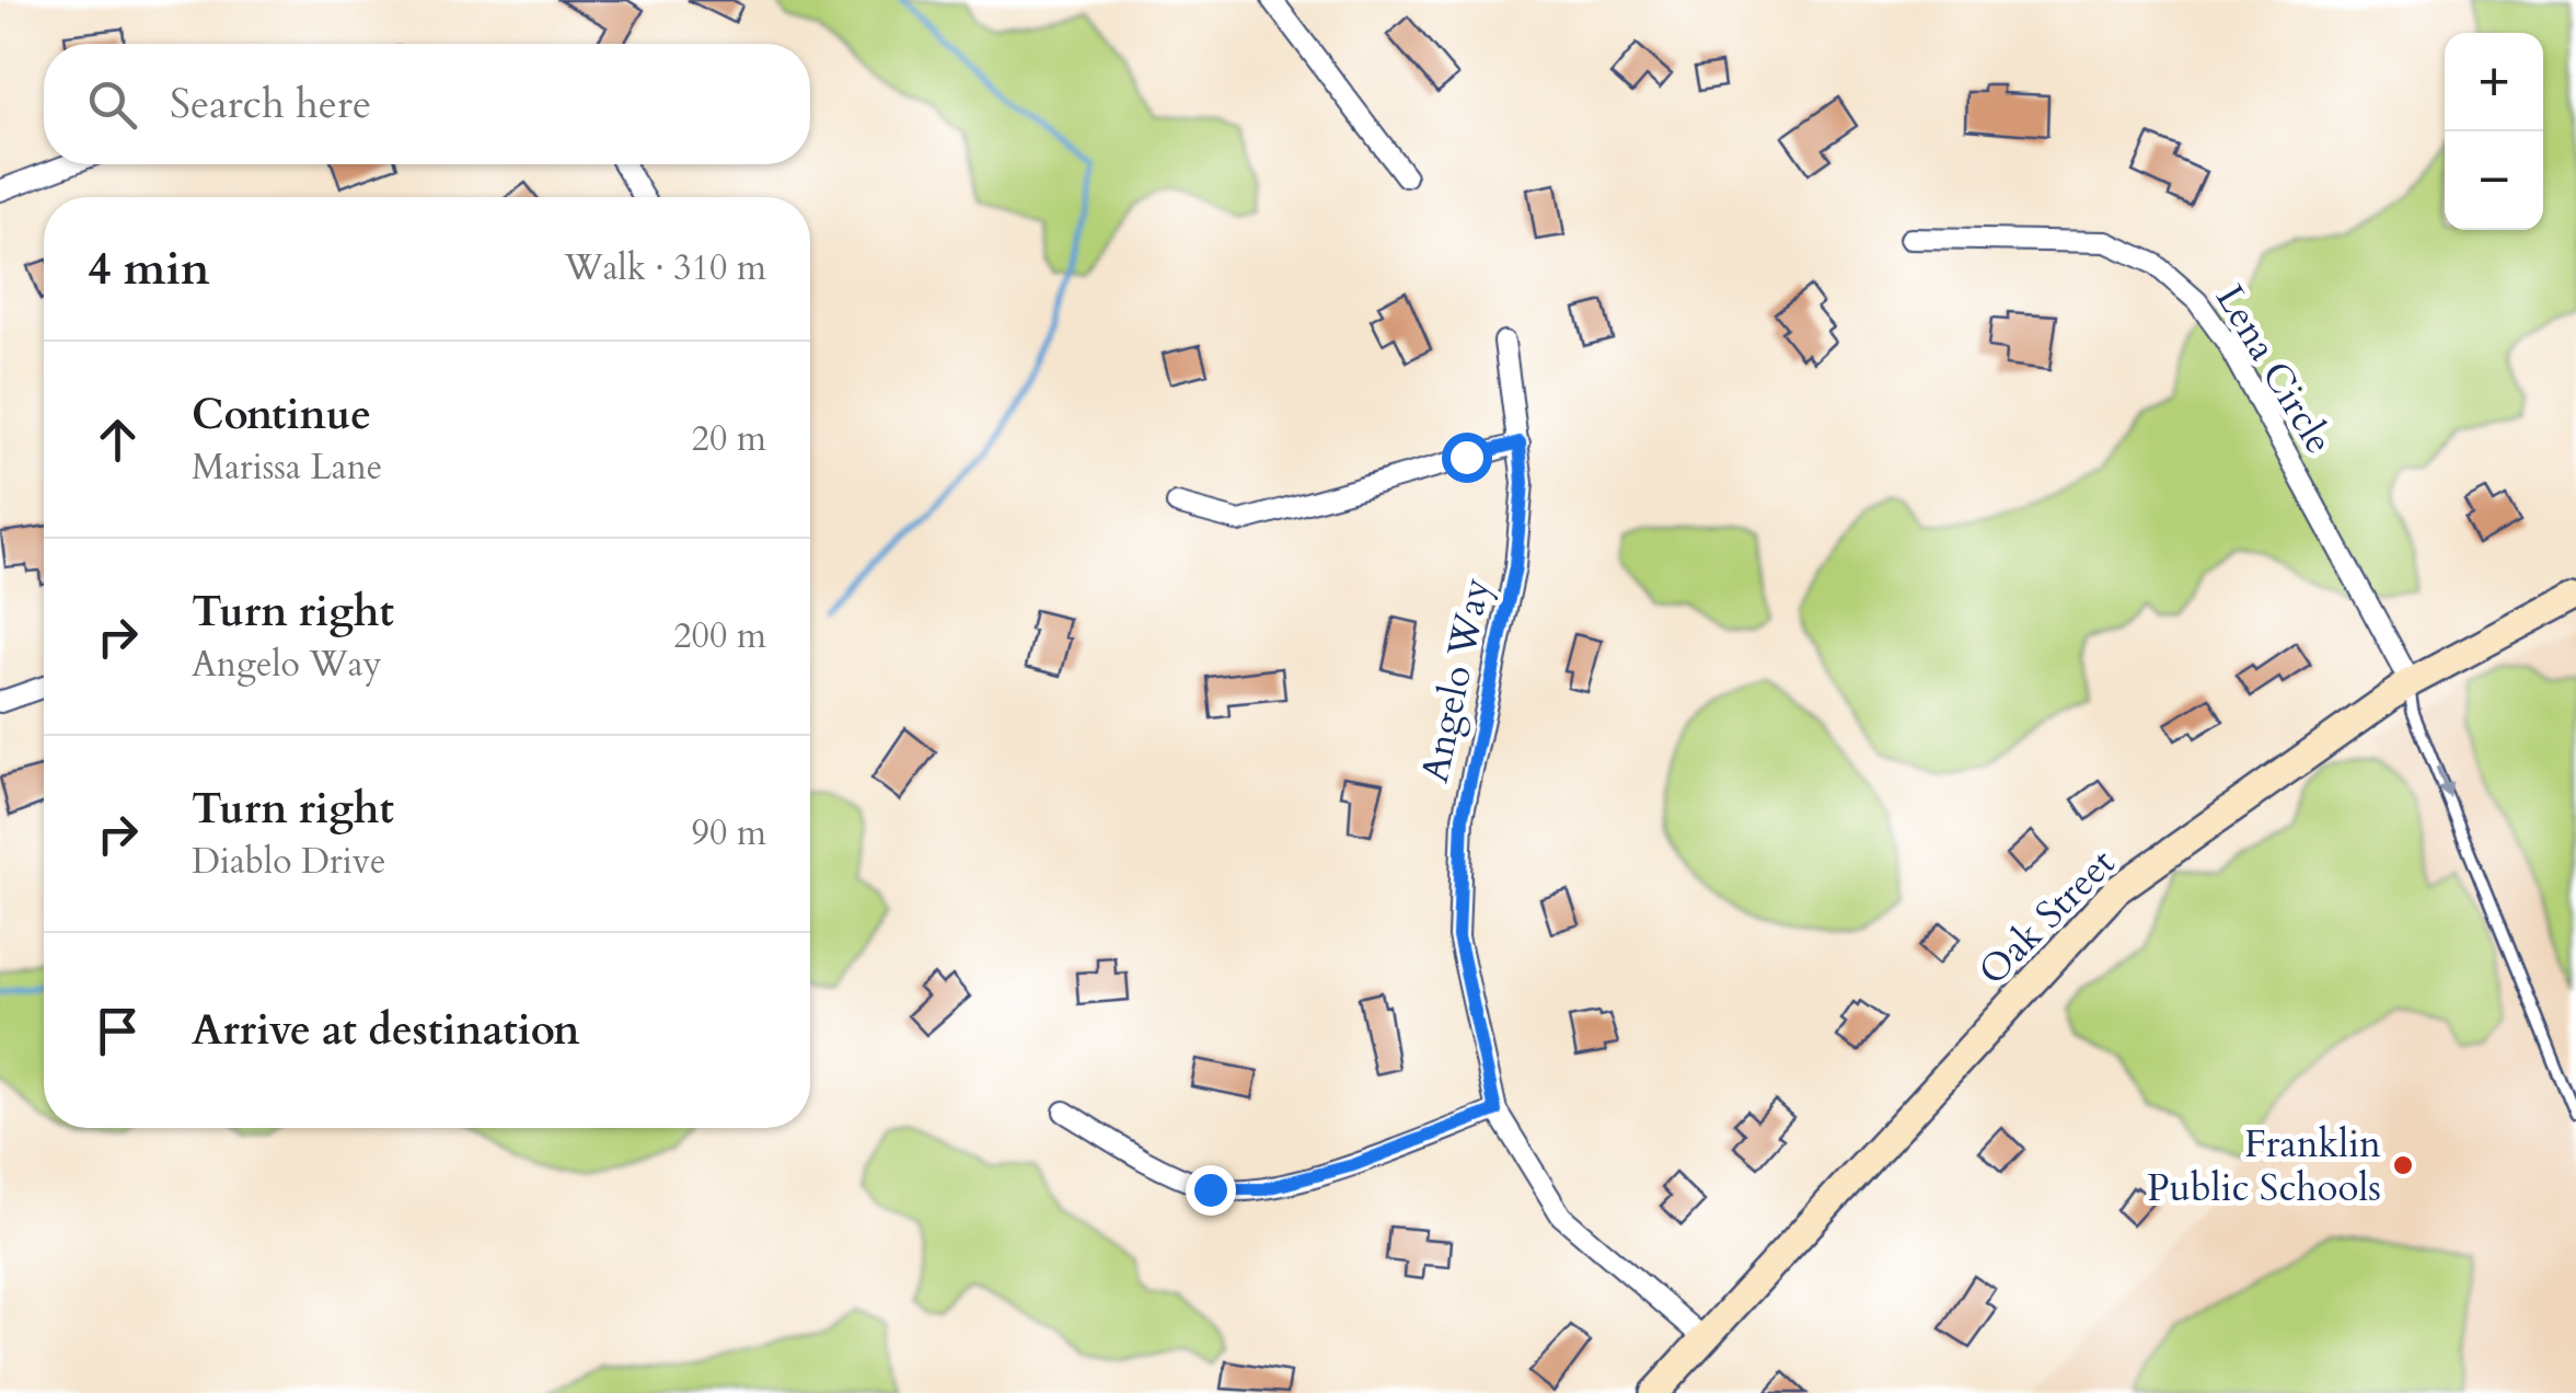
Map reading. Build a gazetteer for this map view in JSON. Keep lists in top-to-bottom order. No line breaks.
{"streets":{"main road":["Oak Street"],"street":["Lena Circle","Angelo Way"]},"crossings":[["Lena Circle","Oak Street"],["Angelo Way","Oak Street"]],"places":["Franklin Public Schools"],"page":{"map_buttons":["+","−"],"search":"Search here","heading":["4 min","Walk · 310 m"],"list":[["Continue","Marissa Lane","20 m"],["Turn right","Angelo Way","200 m"],["Turn right","Diablo Drive","90 m"],"Arrive at destination"]}}
